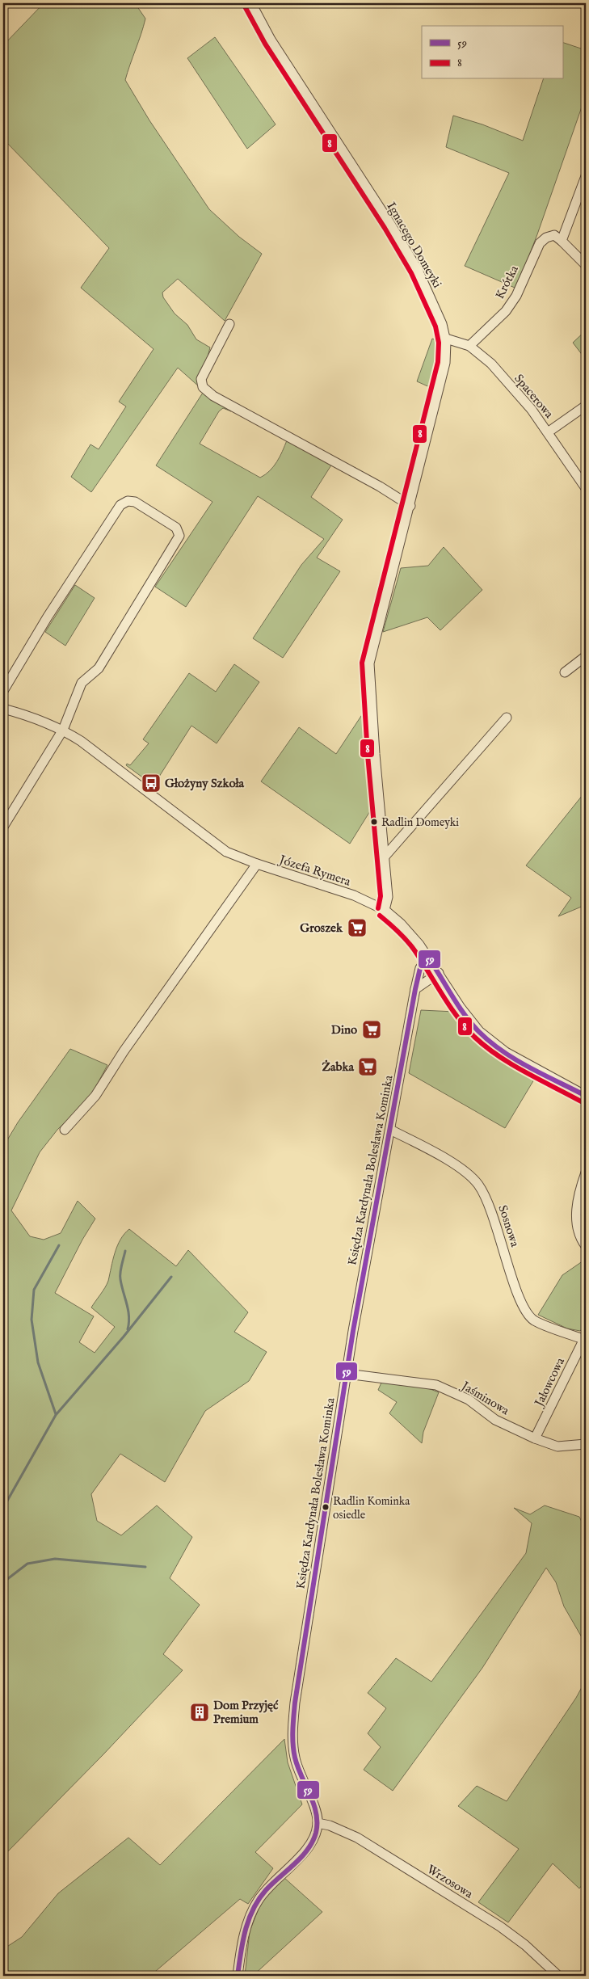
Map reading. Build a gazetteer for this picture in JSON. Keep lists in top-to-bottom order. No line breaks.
{"streets":{"street":["Ignacego Domeyki","Krótka","Spacerowa","Józefa Rymera","Księdza Kardynała Bolesława Kominka","Sosnowa","Jałowcowa","Jaśminowa","Wrzosowa"]},"crossings":[["Ignacego Domeyki","Spacerowa"],["Ignacego Domeyki","Józefa Rymera"],["Krótka","Spacerowa"],["Józefa Rymera","Księdza Kardynała Bolesława Kominka"],["Księdza Kardynała Bolesława Kominka","Sosnowa"],["Księdza Kardynała Bolesława Kominka","Jaśminowa"],["Księdza Kardynała Bolesława Kominka","Wrzosowa"],["Sosnowa","Jałowcowa"],["Jałowcowa","Jaśminowa"]],"places":{"bus stop":["Głożyny Szkoła"],"other":["Radlin Domeyki","Radlin Kominka osiedle"],"supermarket":["Groszek","Dino","Żabka"],"building":["Dom Przyjęć Premium"]},"lines":["transit line 8","transit line 59"],"legend":["59","8"]}
